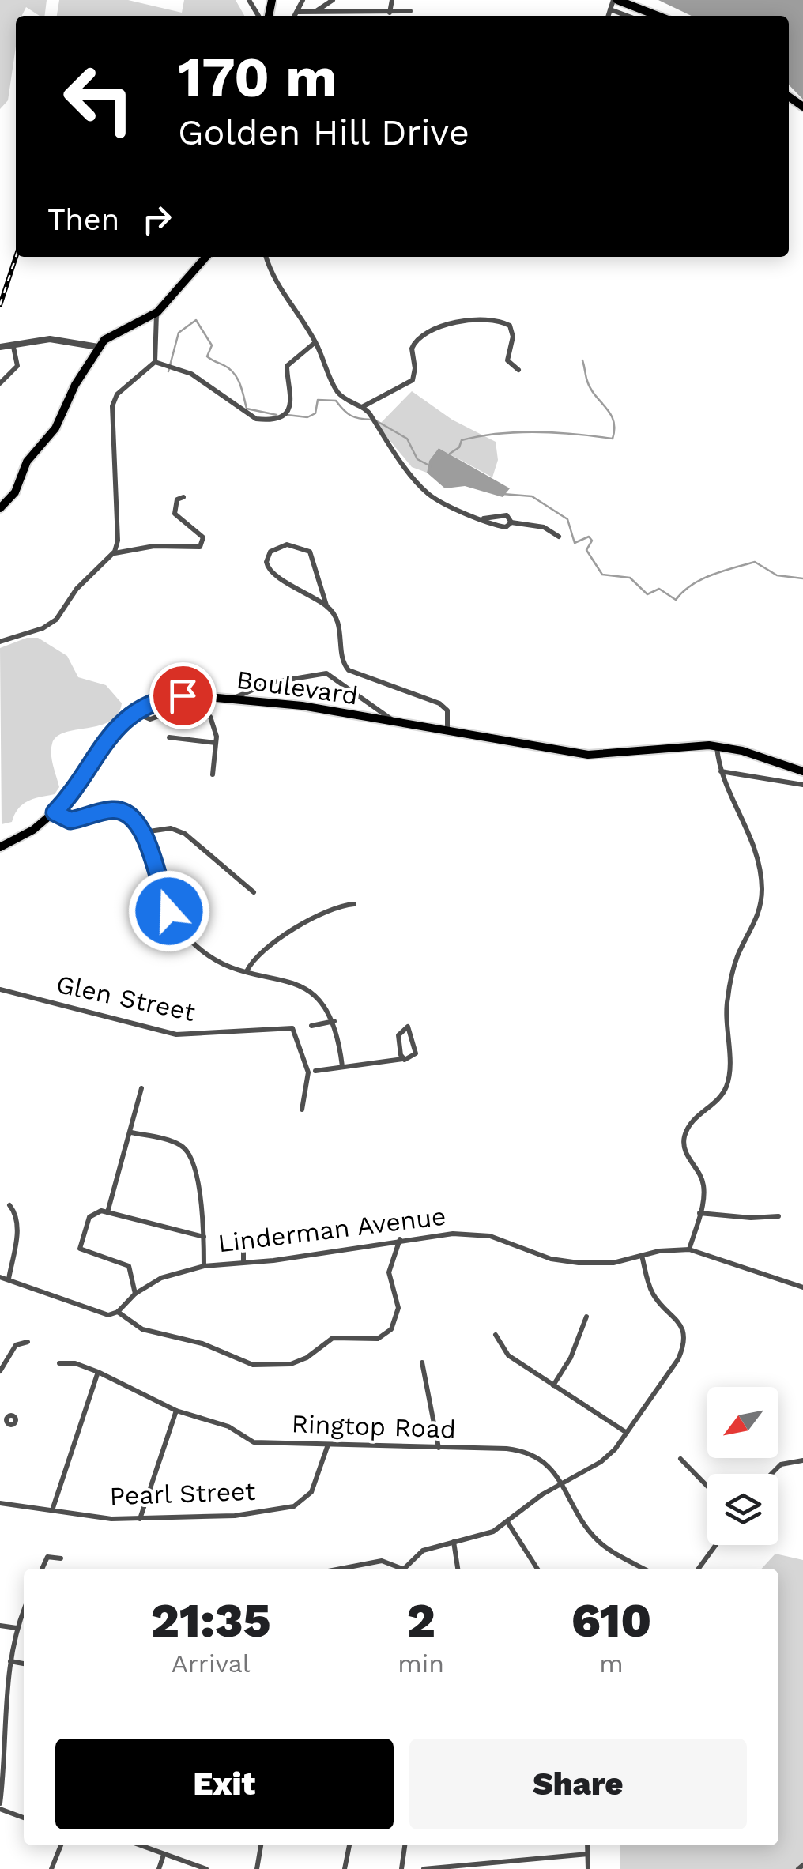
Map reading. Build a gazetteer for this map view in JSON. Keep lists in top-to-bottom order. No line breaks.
{"streets":{"main road":["Boulevard"],"street":["Glen Street","Linderman Avenue","Ringtop Road","Pearl Street"]},"crossings":[["Ringtop Road","Pearl Street"]],"north":"bottom left","page":{"turn":["170 m","Golden Hill Drive"],"then":"Then","eta":["21:35","Arrival","2","min","610","m"],"buttons":["Exit","Share"]}}
